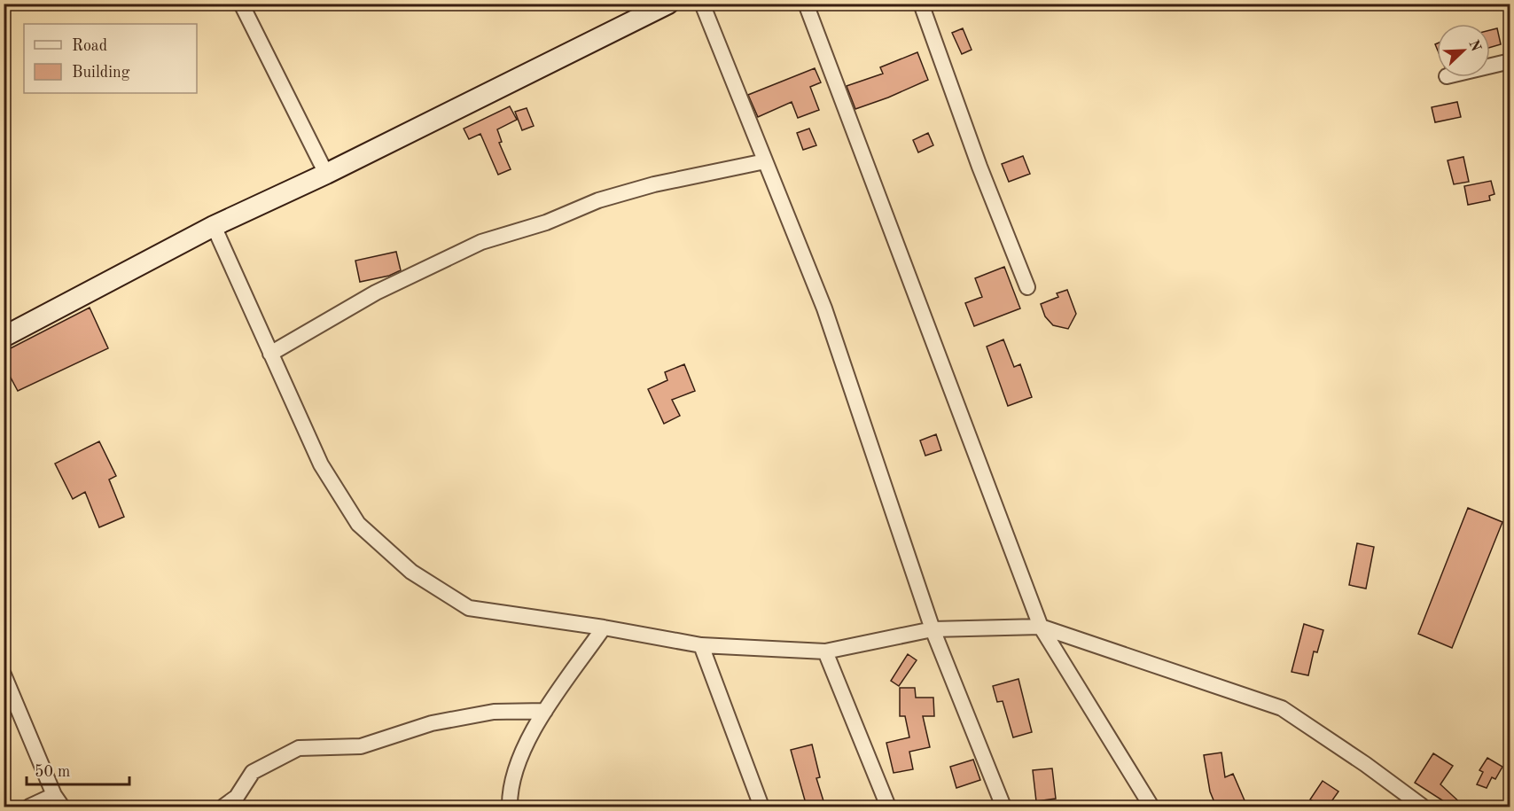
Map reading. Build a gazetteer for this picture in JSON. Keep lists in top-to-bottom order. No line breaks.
{"legend":["Road","Building"],"scale_bar":"50 m","north":"top right"}
